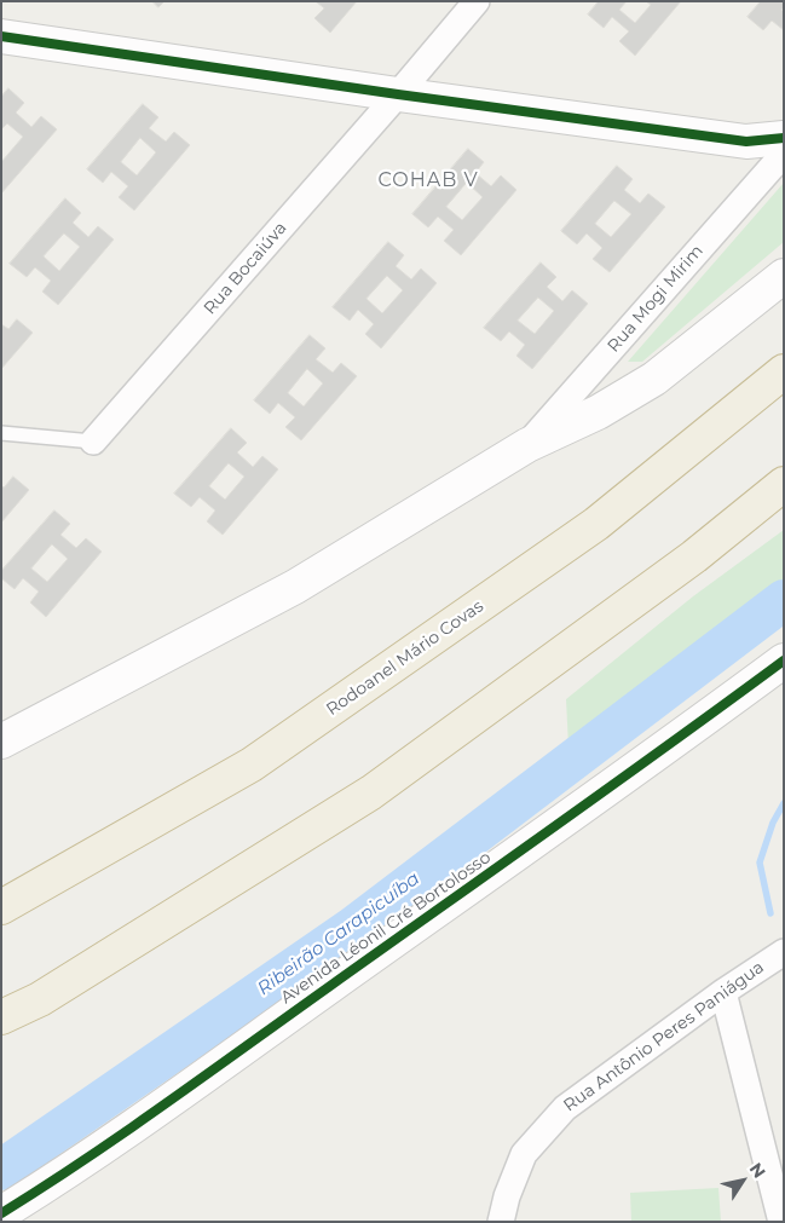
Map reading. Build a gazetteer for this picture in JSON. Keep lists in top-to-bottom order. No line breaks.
{"streets":{"highway":["Rodoanel Mário Covas"],"main road":["Avenida Léonil Cré Bortolosso"],"street":["Rua Bocaiúva","Rua Mogi Mirim","Rua Antônio Peres Paniágua"]},"districts":["COHAB V"],"water":["Ribeirão Carapicuíba"],"north":"top right"}
